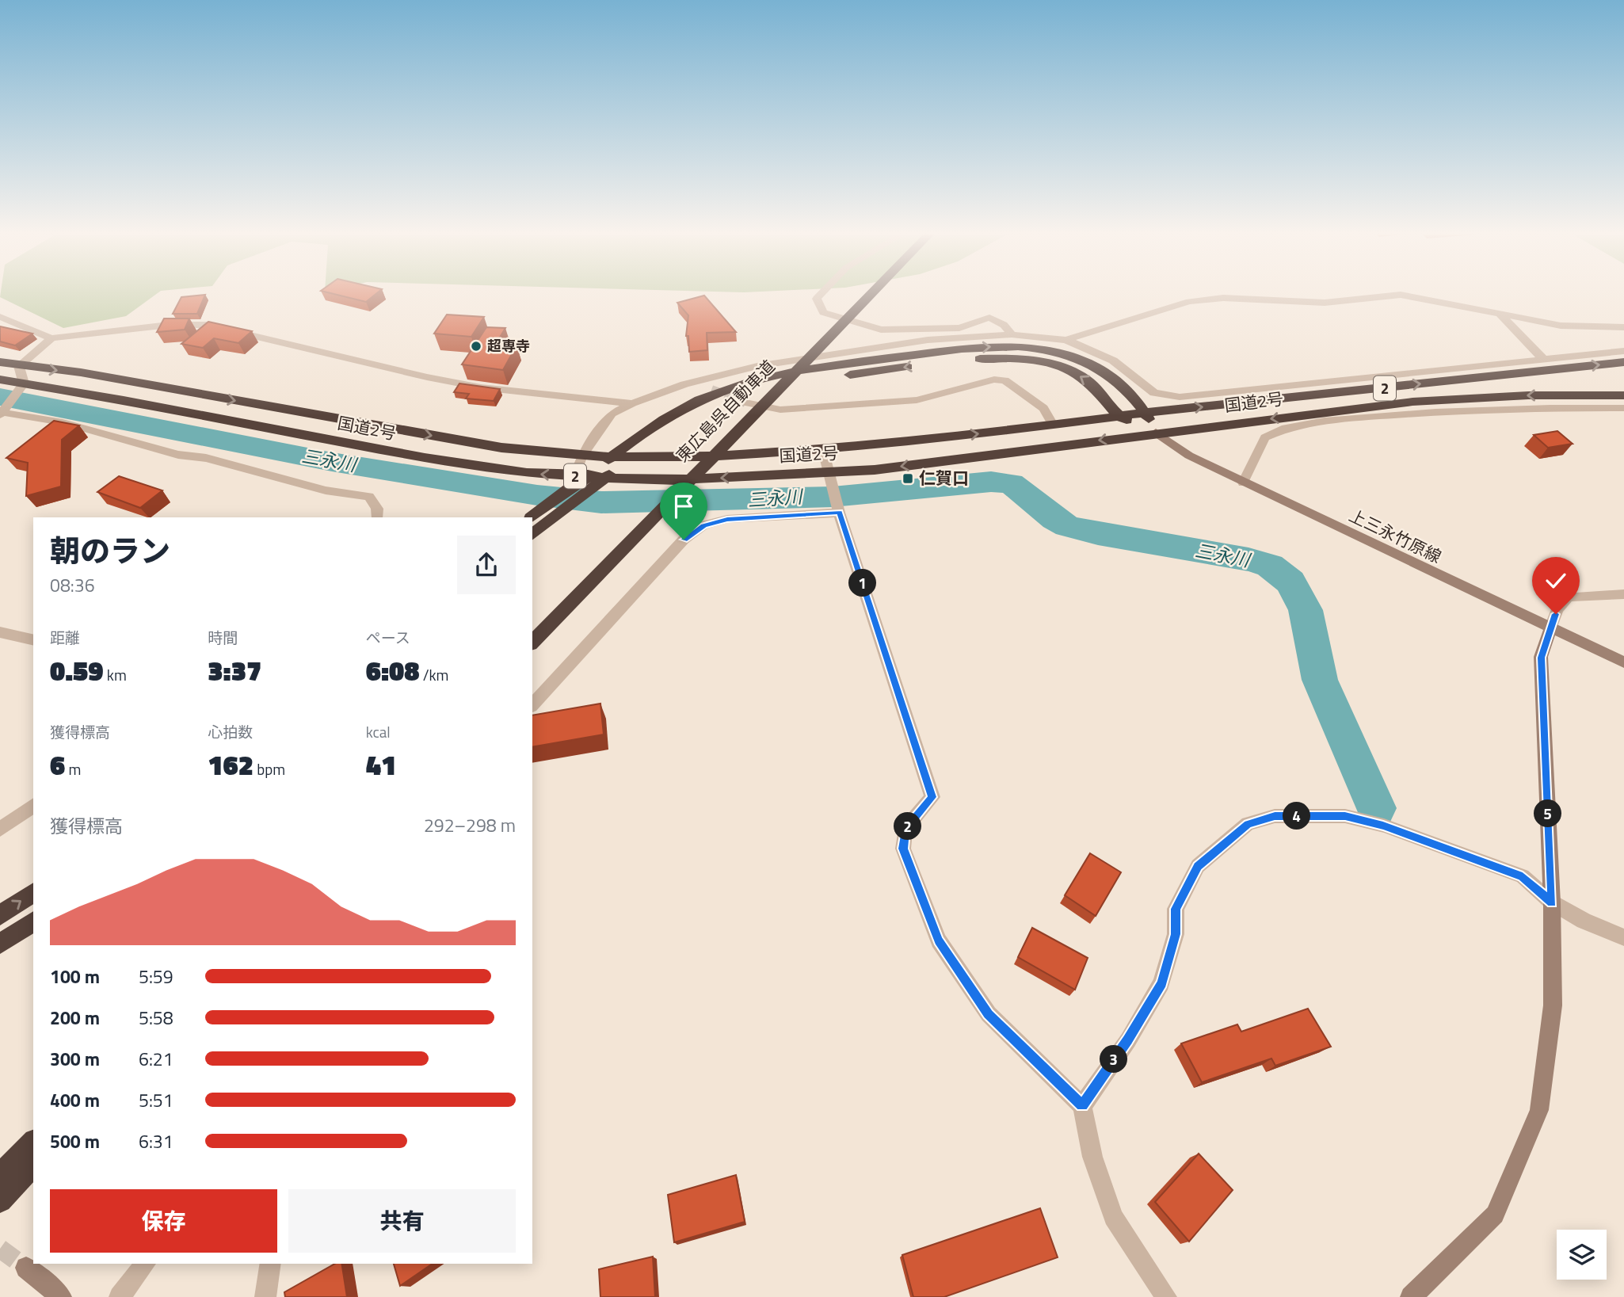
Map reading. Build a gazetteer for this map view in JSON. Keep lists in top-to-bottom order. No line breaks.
{"streets":{"highway":["2","国道2号","東広島呉自動車道"],"street":["上三永竹原線"]},"crossings":[["国道2号","上三永竹原線"]],"water":["三永川"],"places":{"other":["超専寺"],"transit":["仁賀口"]},"page":{"heading":["朝のラン","08:36"],"pins":["1","5","4","2","3"],"stats":[["距離","0.59 km"],["時間","3:37"],["ペース","6:08 /km"],["獲得標高","6 m"],["心拍数","162 bpm"],["kcal","41"]],"chart":["獲得標高","292–298 m"],"list":[{"name":"100 m","note":"5:59"},{"name":"200 m","note":"5:58"},{"name":"300 m","note":"6:21"},{"name":"400 m","note":"5:51"},{"name":"500 m","note":"6:31"}],"buttons":["保存","共有"]}}
